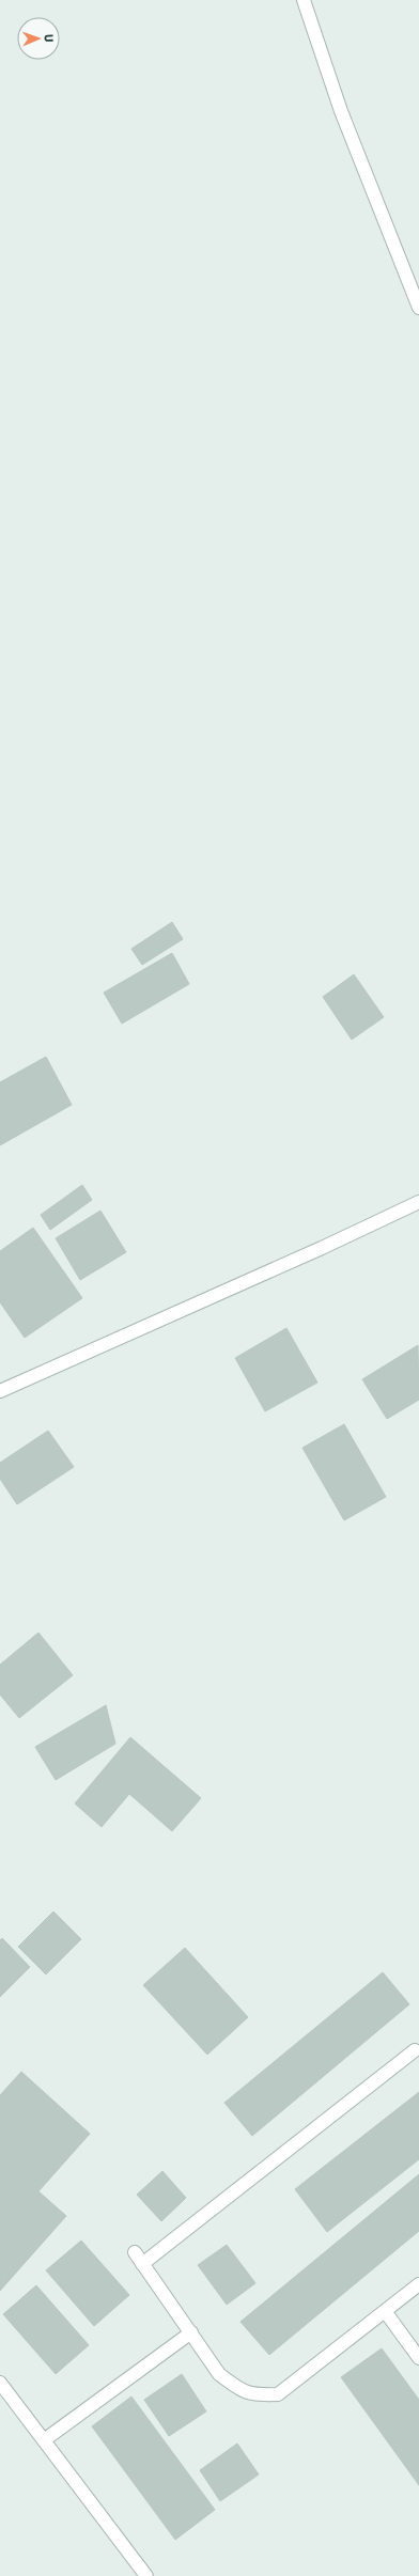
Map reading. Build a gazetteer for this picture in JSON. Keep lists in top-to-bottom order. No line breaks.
{"north":"right"}
